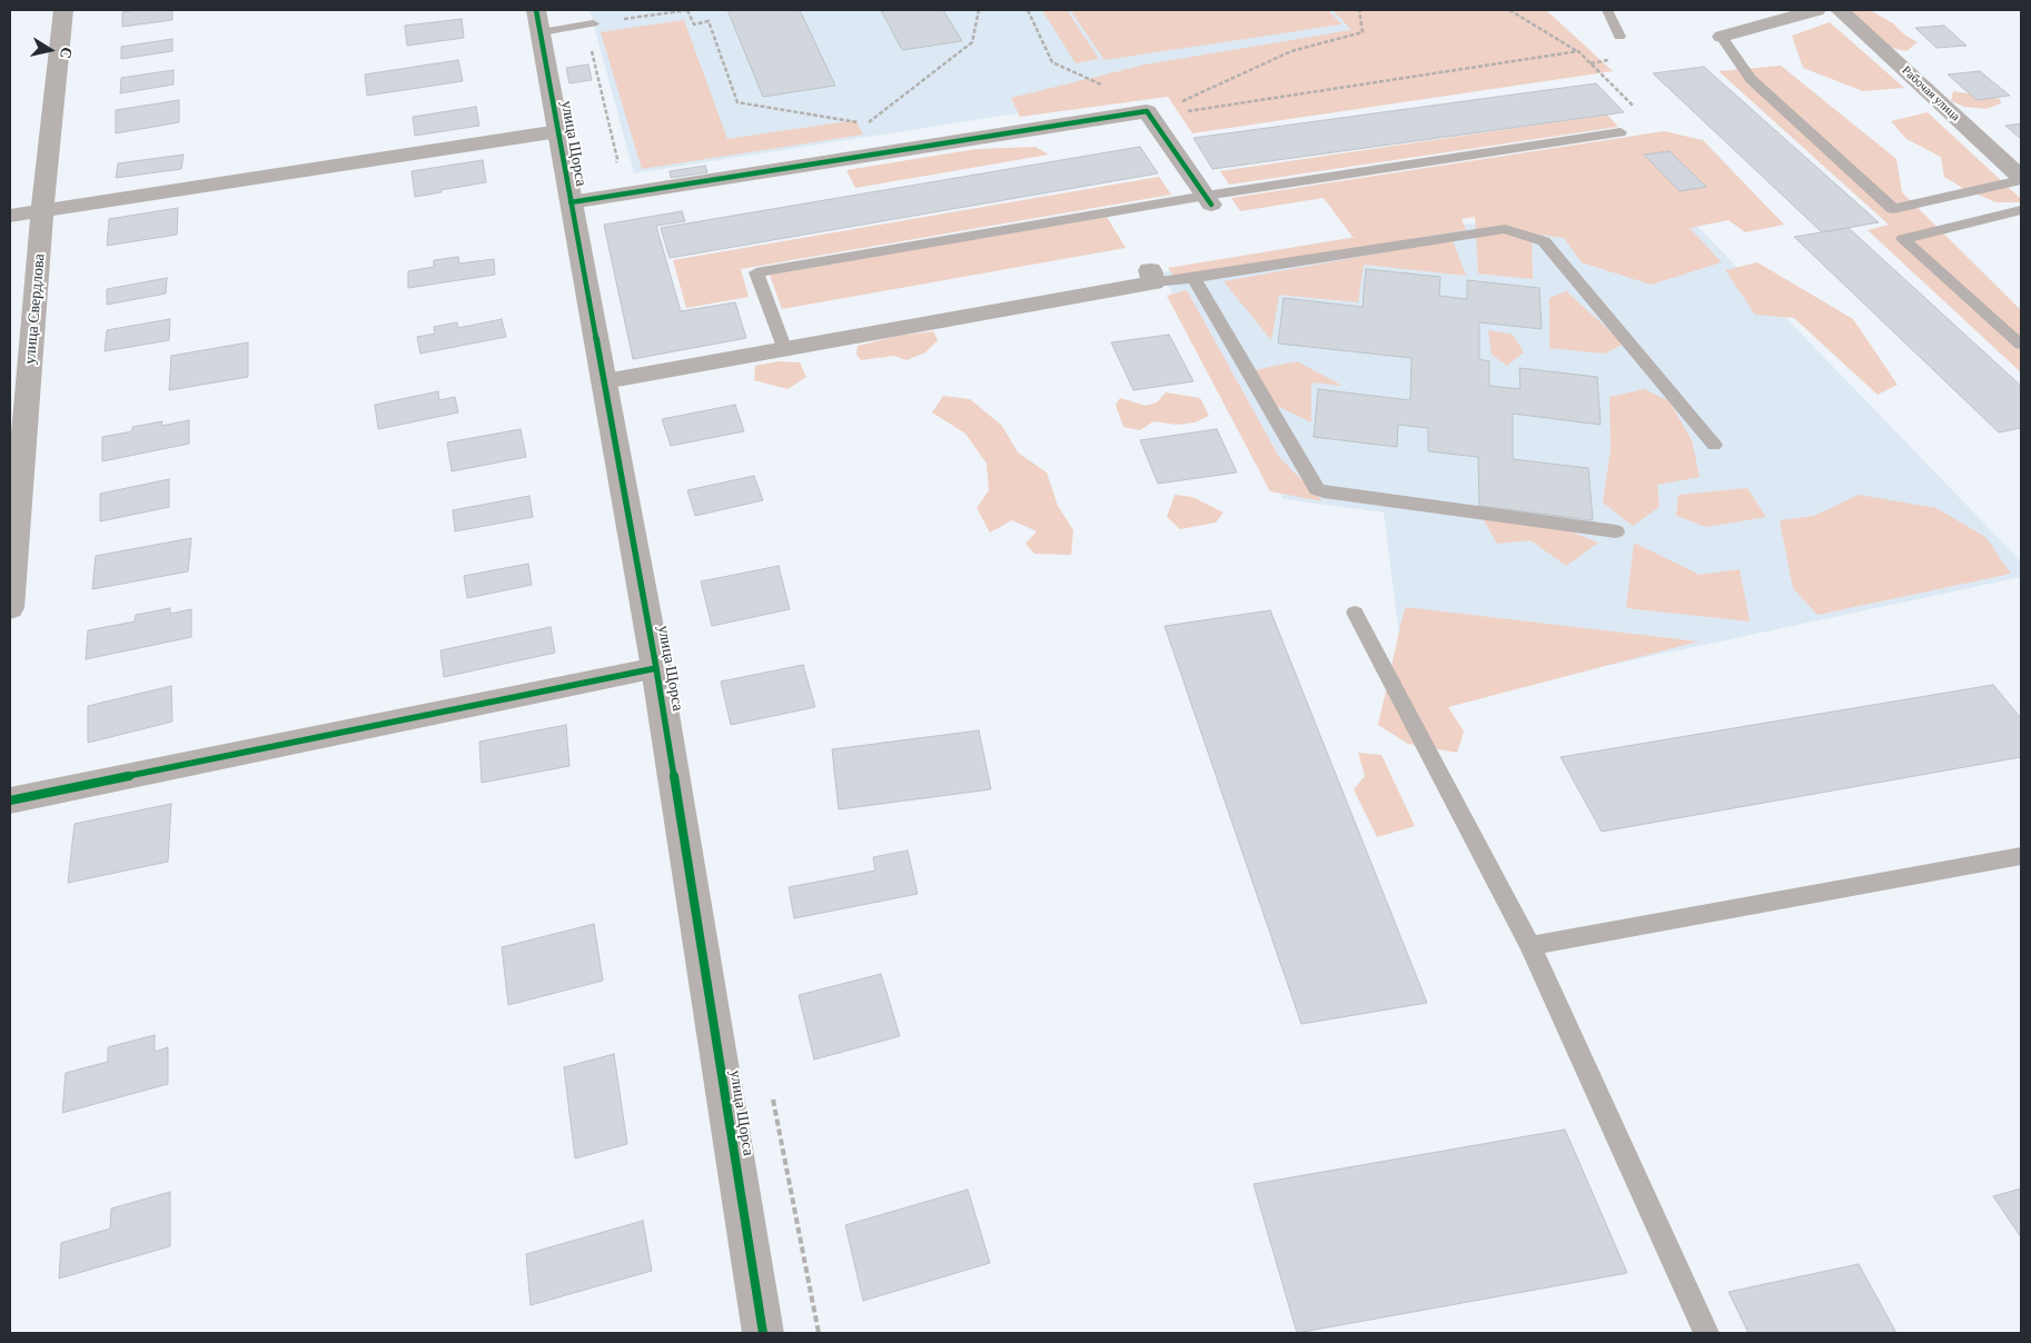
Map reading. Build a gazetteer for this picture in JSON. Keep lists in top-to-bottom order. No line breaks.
{"streets":{"street":["Рабочая улица","улица Щорса","улица Свердлова"]},"north":"right"}
